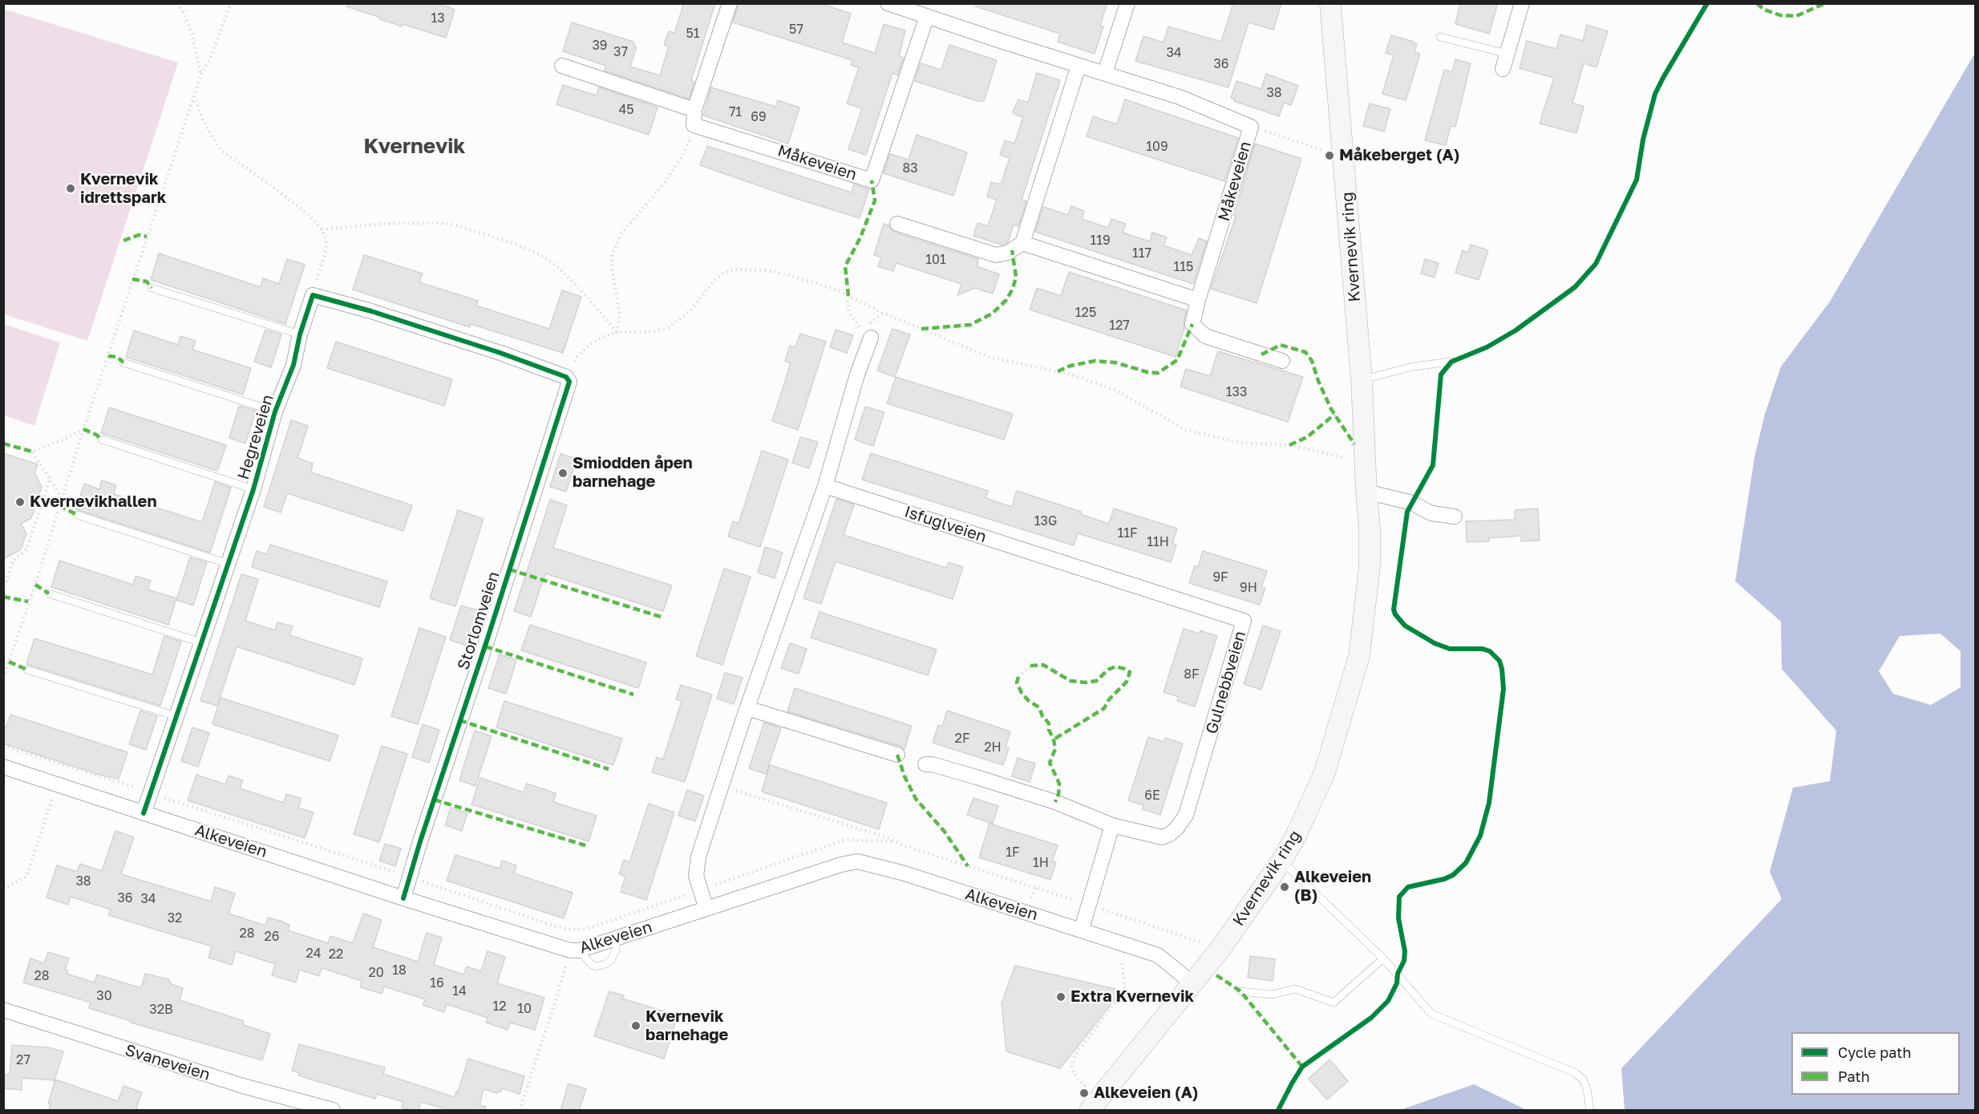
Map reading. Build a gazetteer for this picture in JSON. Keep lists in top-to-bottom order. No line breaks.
{"streets":{"main road":["Kvernevik ring"],"street":["Måkeveien","Hegreveien","Isfuglveien","Storlomveien","Gulnebbveien","Alkeveien","Svaneveien"]},"crossings":[["Kvernevik ring","Alkeveien"],["Hegreveien","Alkeveien"],["Isfuglveien","Gulnebbveien"],["Storlomveien","Alkeveien"]],"districts":["Kvernevik"],"places":["Måkeberget (A)","Kvernevik idrettspark","Smiodden åpen barnehage","Kvernevikhallen","Alkeveien (B)","Extra Kvernevik","Kvernevik barnehage","Alkeveien (A)"],"house_numbers":["13","57","51","39","37","34","36","38","45","71","69","109","83","119","117","101","115","125","127","133","13G","11F","11H","9F","9H","8F","2F","2H","6E","1F","1H","38","36","34","32","28","26","24","22","18","20","28","16","14","30","12","10","32B","27"],"legend":["Cycle path","Path"]}
